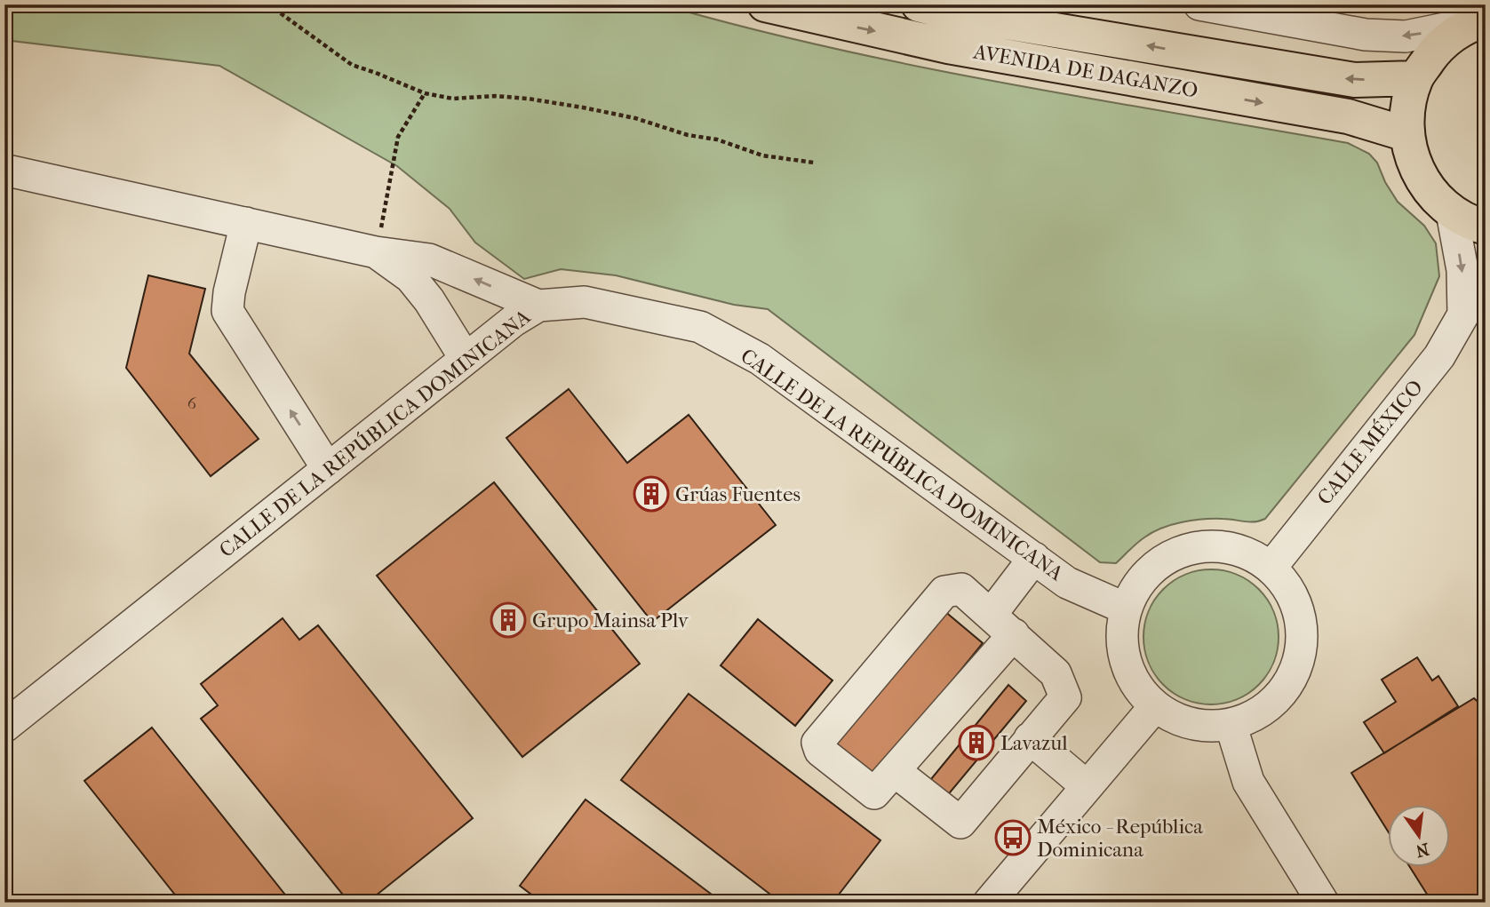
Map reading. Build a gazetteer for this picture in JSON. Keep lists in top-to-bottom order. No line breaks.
{"streets":{"main road":["AVENIDA DE DAGANZO"],"street":["CALLE DE LA REPÚBLICA DOMINICANA","CALLE MÉXICO"]},"crossings":[["CALLE DE LA REPÚBLICA DOMINICANA","CALLE MÉXICO"]],"places":{"building":["Grúas Fuentes","Grupo Mainsa Plv","Lavazul"],"bus stop":["México - República Dominicana"]},"house_numbers":["6"],"north":"bottom"}
